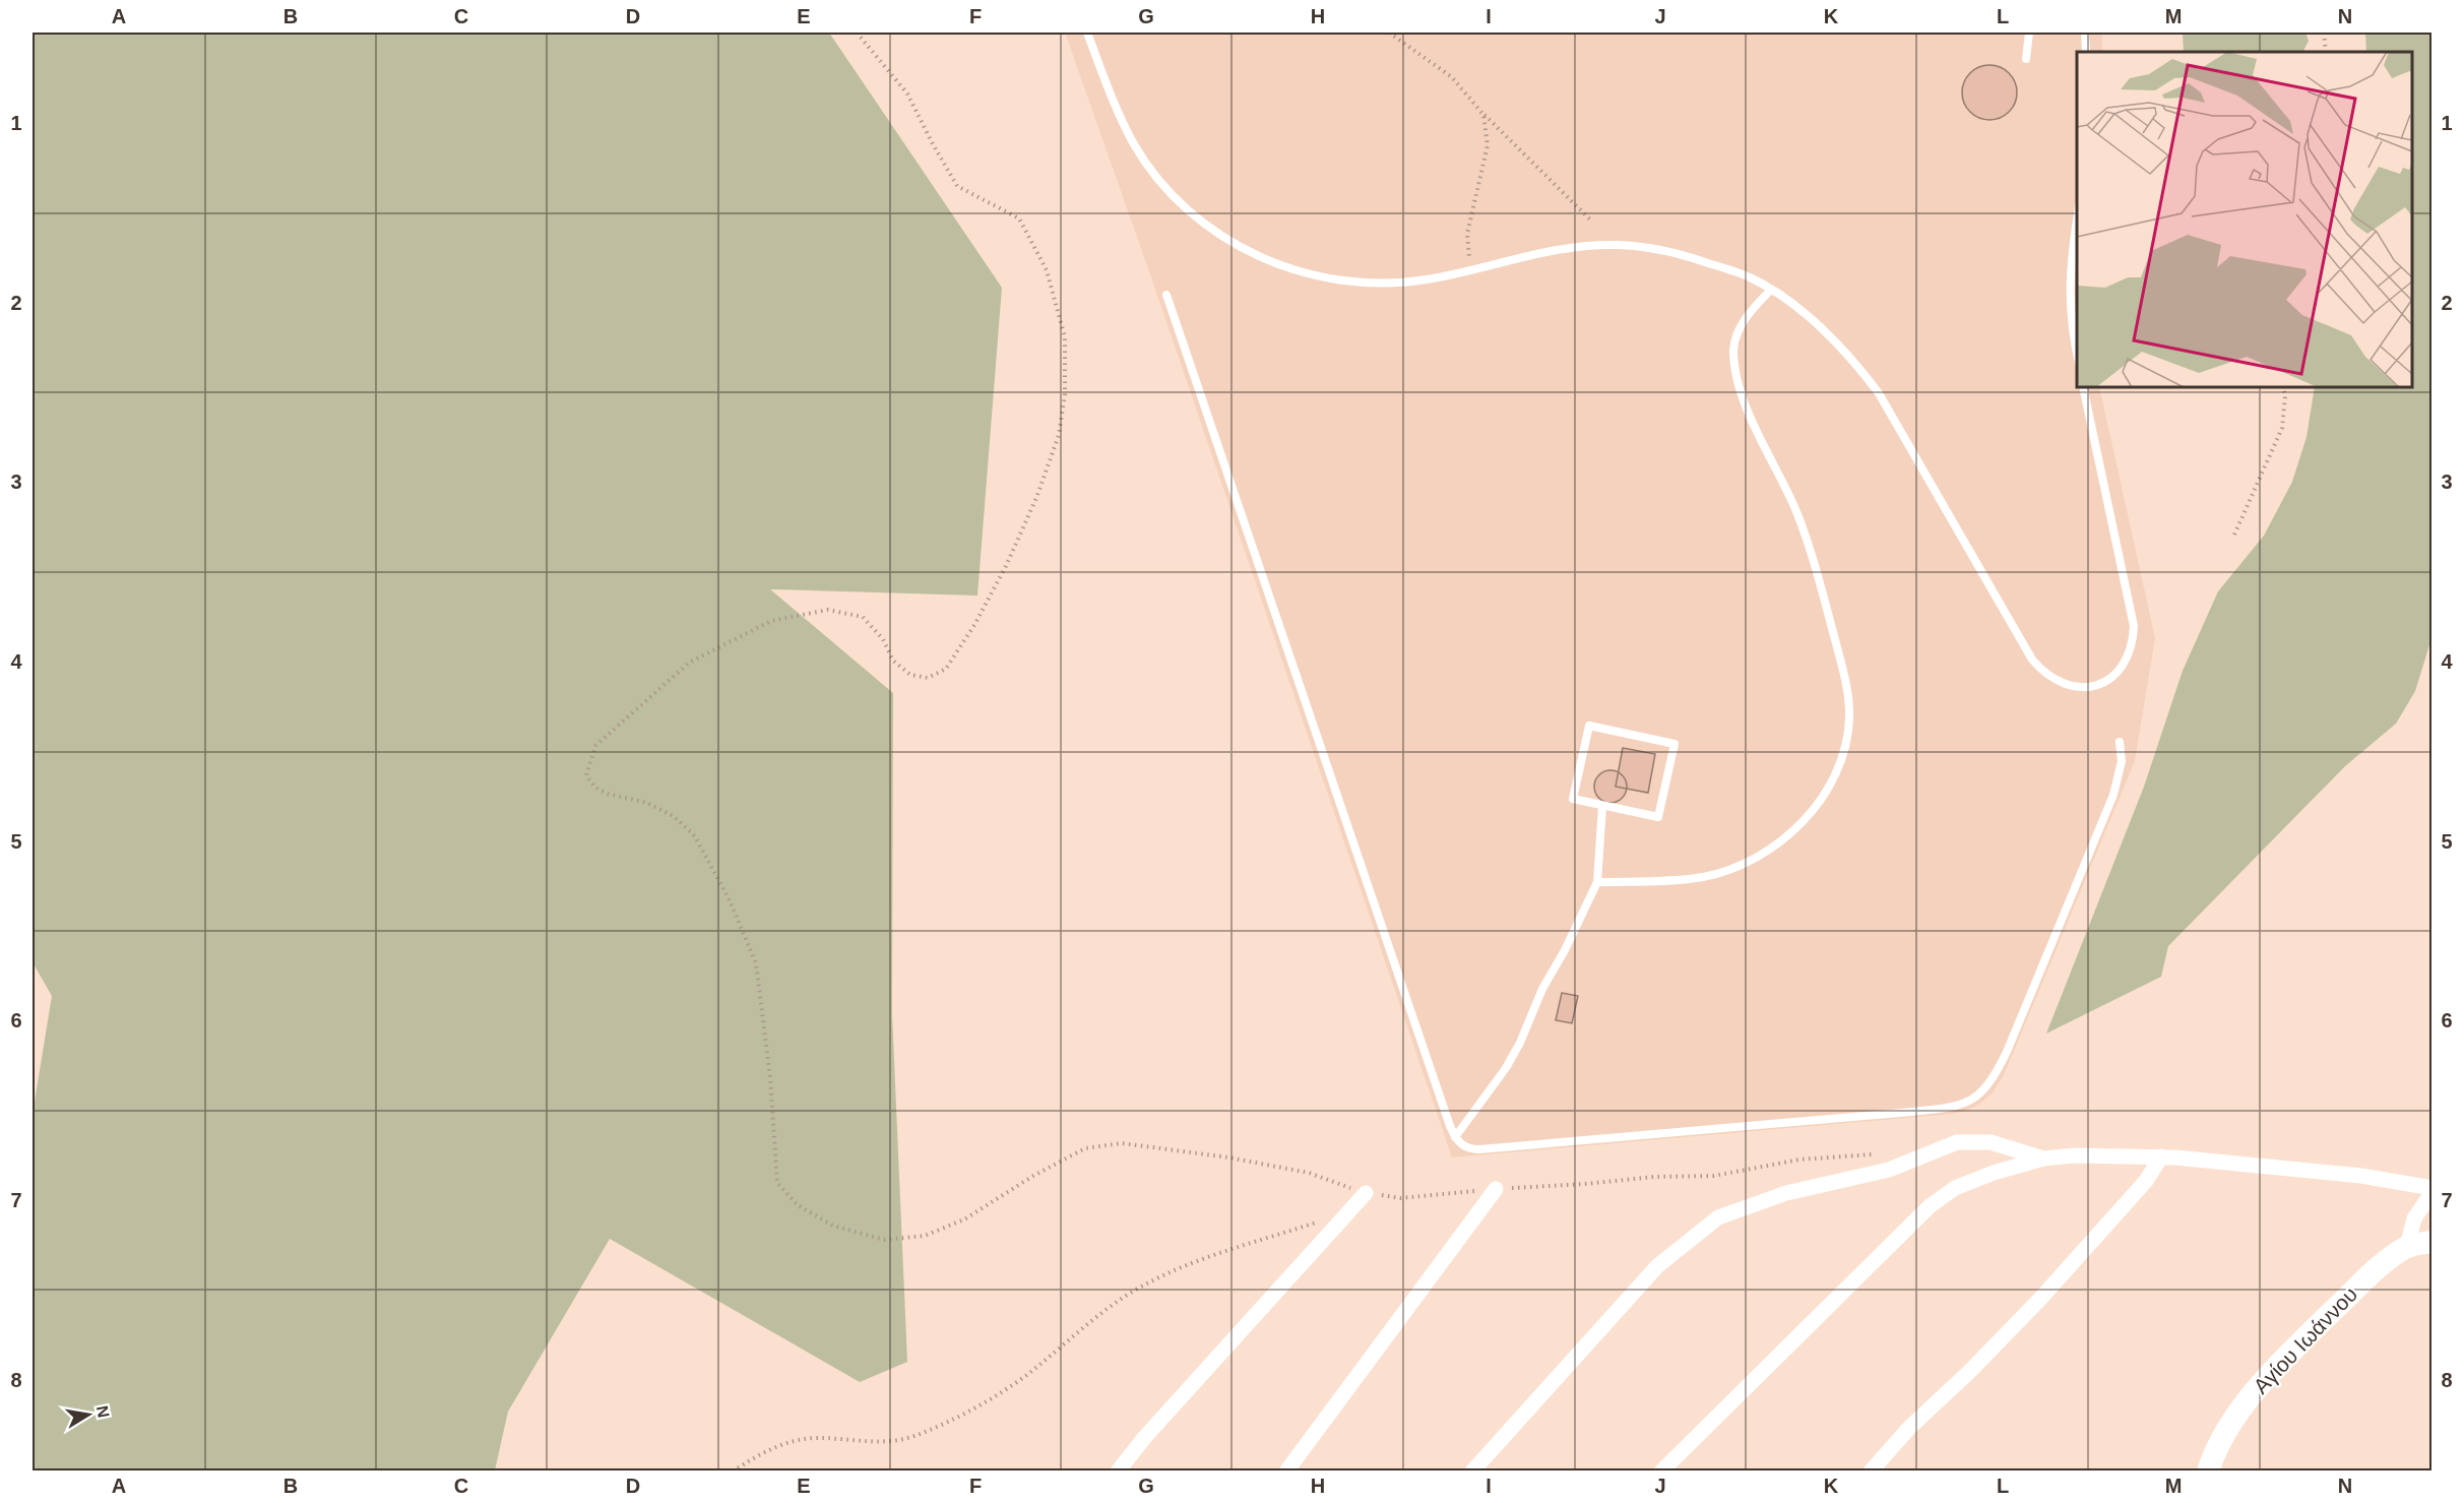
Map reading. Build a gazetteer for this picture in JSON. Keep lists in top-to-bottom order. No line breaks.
{"streets":{"street":["Αγίου Ιωάννου"]},"north":"right","grid":{"columns":["A","B","C","D","E","F","G","H","I","J","K","L","M","N"],"rows":["1","2","3","4","5","6","7","8"]}}
